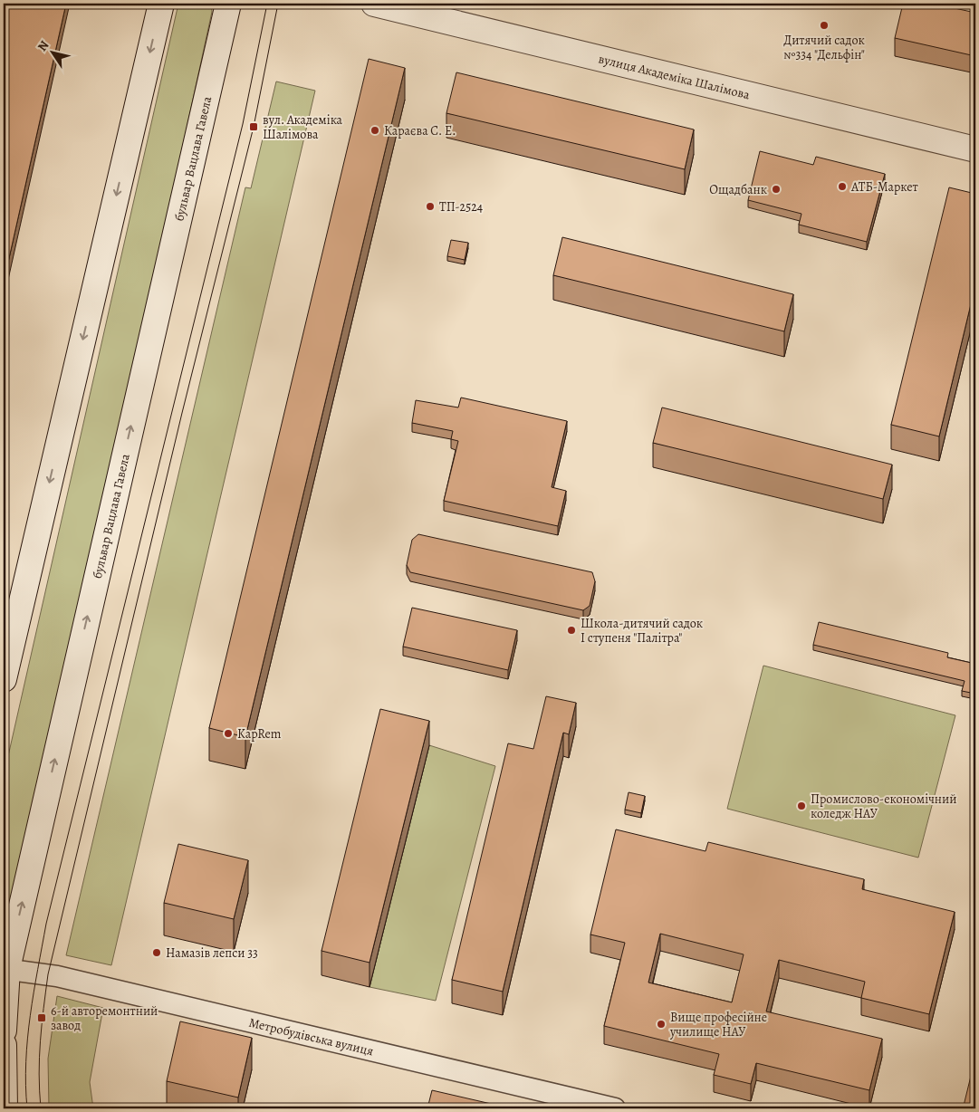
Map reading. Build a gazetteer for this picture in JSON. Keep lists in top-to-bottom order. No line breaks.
{"streets":{"main road":["вулиця Академіка Шалімова","бульвар Вацлава Гавела"],"street":["Метробудівська вулиця"]},"crossings":[["бульвар Вацлава Гавела","Метробудівська вулиця"]],"places":{"other":["Дитячий садок №334 \"Дельфін\"","Караєва С. Е.","АТБ-Маркет","Ощадбанк","ТП-2524","Школа-дитячий садок І ступеня \"Палітра\"","KapRem","Промислово-економічний коледж НАУ","Намазів лепси 33","Вище професійне училище НАУ"],"transit":["вул. Академіка Шалімова","6-й авторемонтний завод"]},"north":"top left"}
